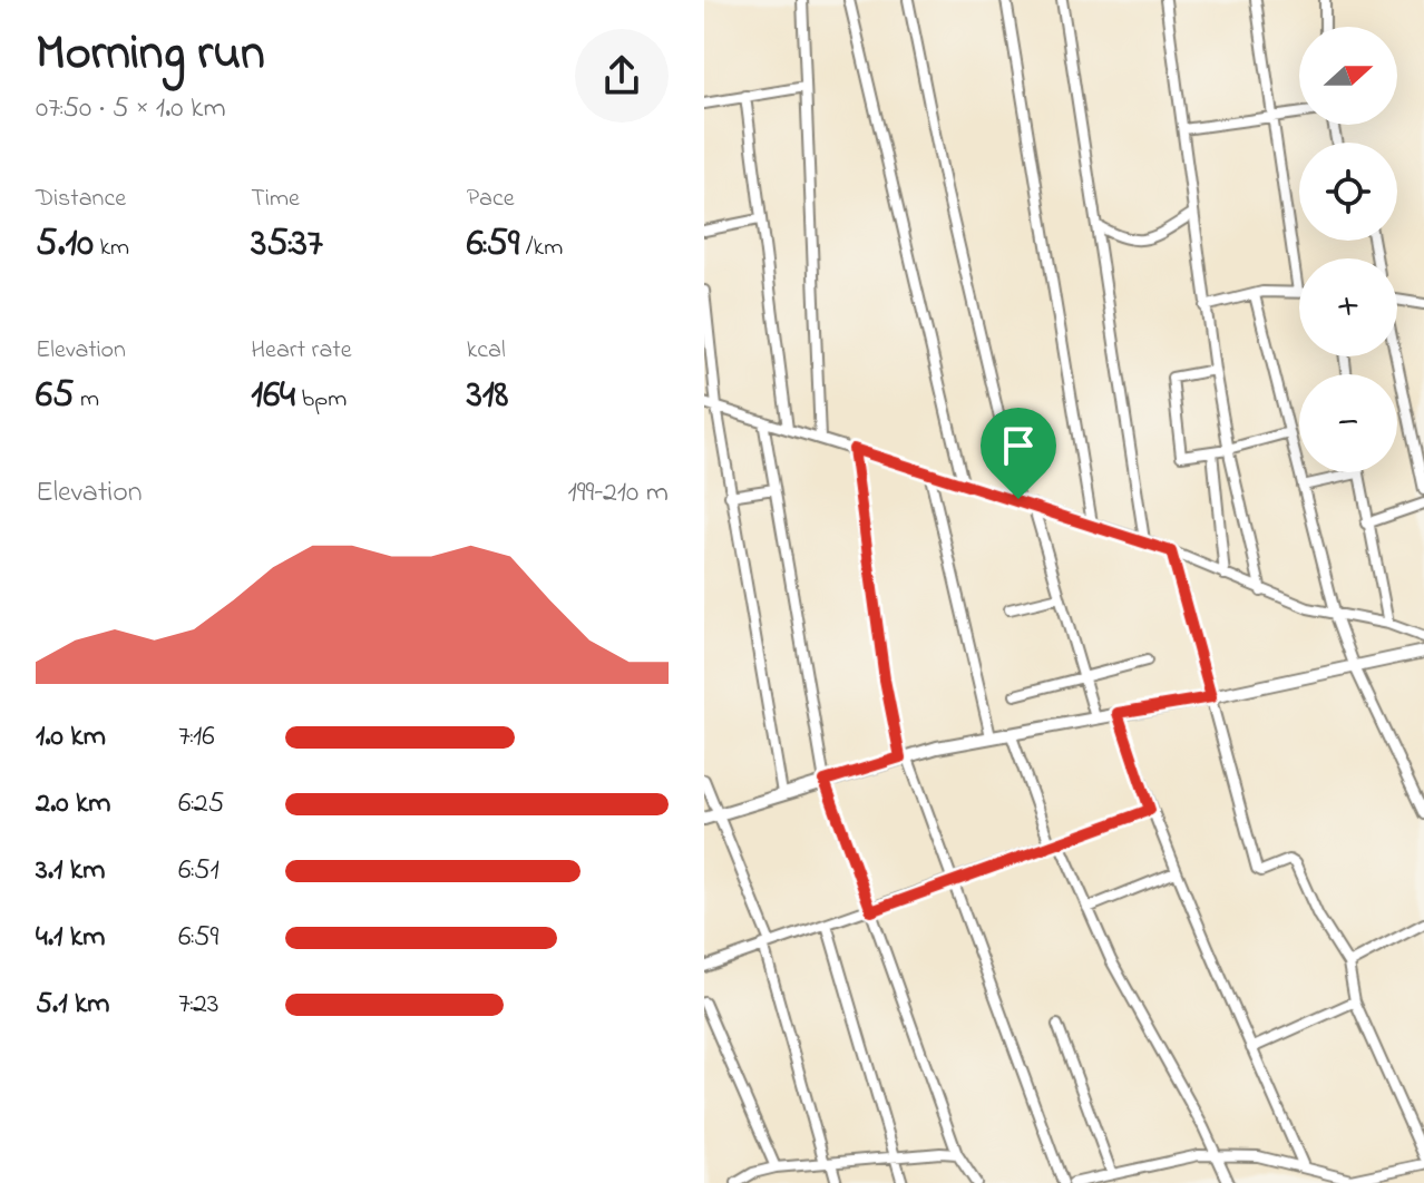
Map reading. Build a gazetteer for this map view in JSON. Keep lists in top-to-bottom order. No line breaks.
{"north":"right","page":{"heading":["Morning run","07:50 · 5 × 1.0 km"],"map_buttons":["+","−"],"stats":[["Distance","5.10 km"],["Time","35:37"],["Pace","6:59 /km"],["Elevation","65 m"],["Heart rate","164 bpm"],["kcal","318"]],"chart":["Elevation","199–210 m"],"list":[{"name":"1.0 km","note":"7:16"},{"name":"2.0 km","note":"6:25"},{"name":"3.1 km","note":"6:51"},{"name":"4.1 km","note":"6:59"},{"name":"5.1 km","note":"7:23"}]}}
